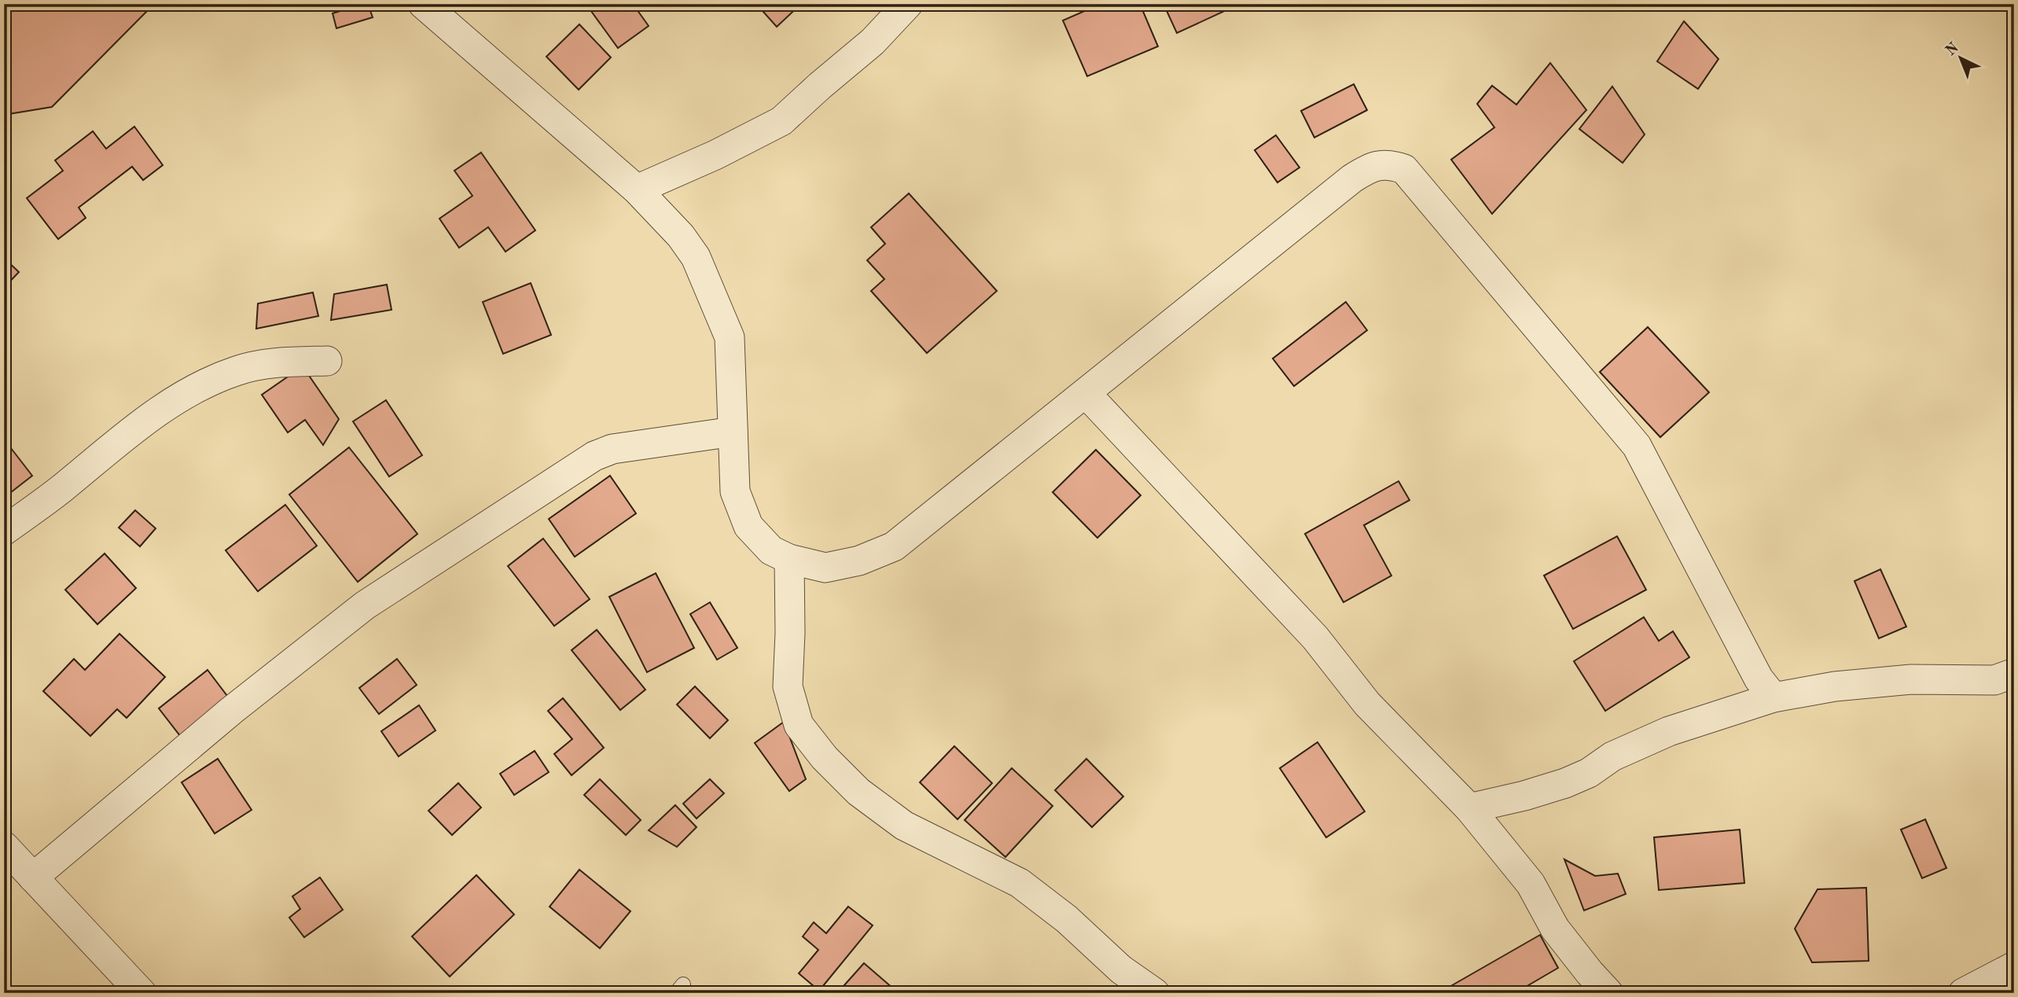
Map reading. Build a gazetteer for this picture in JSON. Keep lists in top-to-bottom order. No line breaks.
{"north":"top left"}
